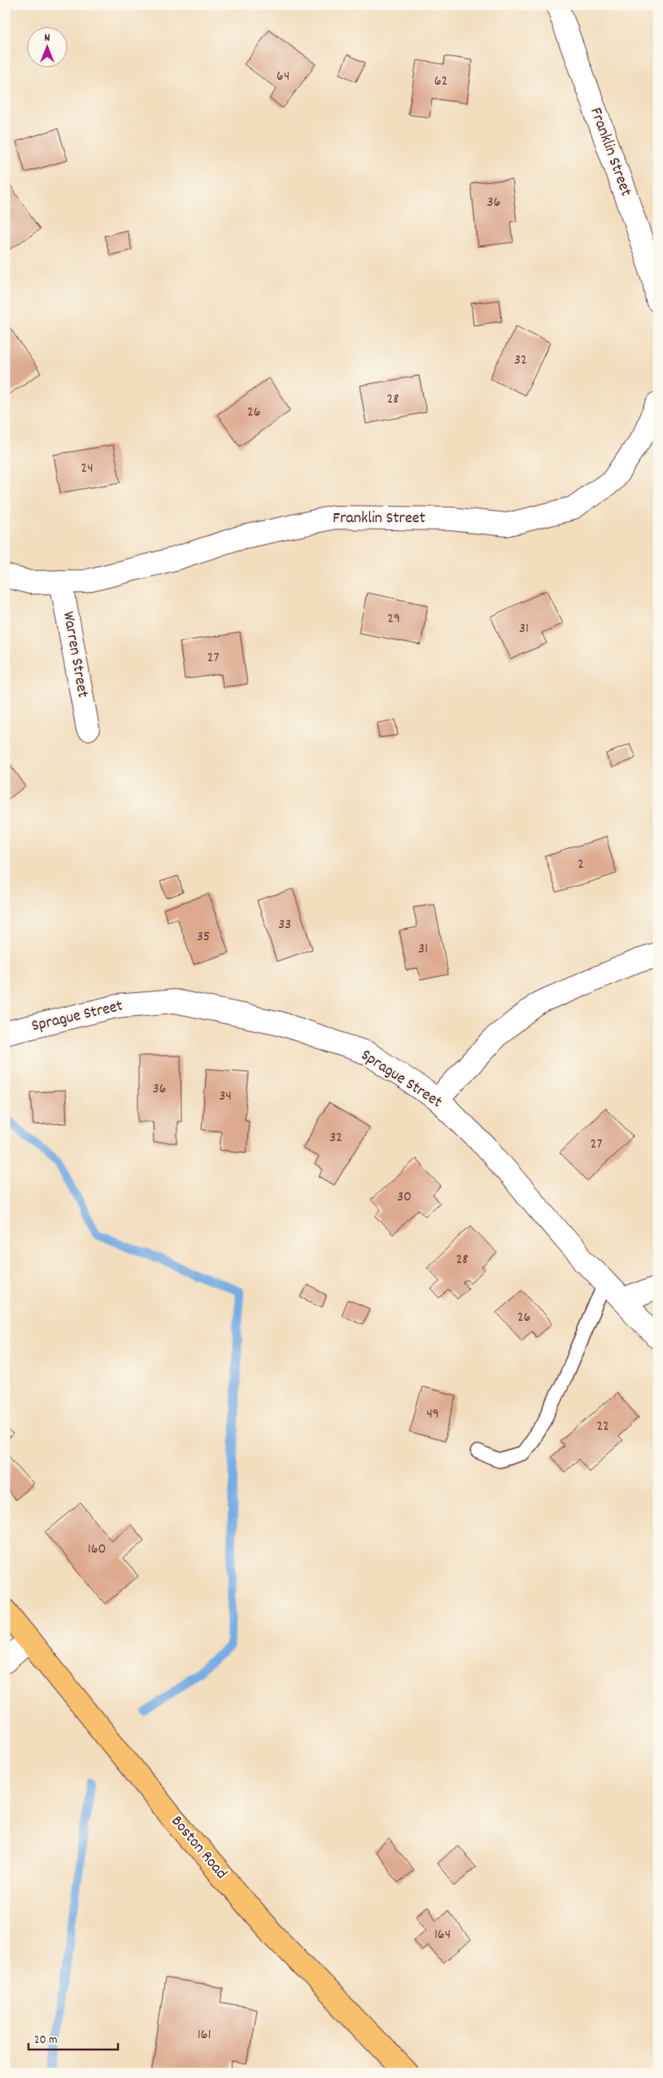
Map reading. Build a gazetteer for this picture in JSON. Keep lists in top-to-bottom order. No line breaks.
{"streets":{"main road":["Boston Road"],"street":["Franklin Street","Warren Street","Sprague Street"]},"crossings":[["Franklin Street","Warren Street"]],"house_numbers":["64","62","36","32","28","26","24","29","31","27","2","33","35","31","36","34","32","27","30","28","26","49","22","160","164","161"],"scale_bar":"20 m","north":"top"}
